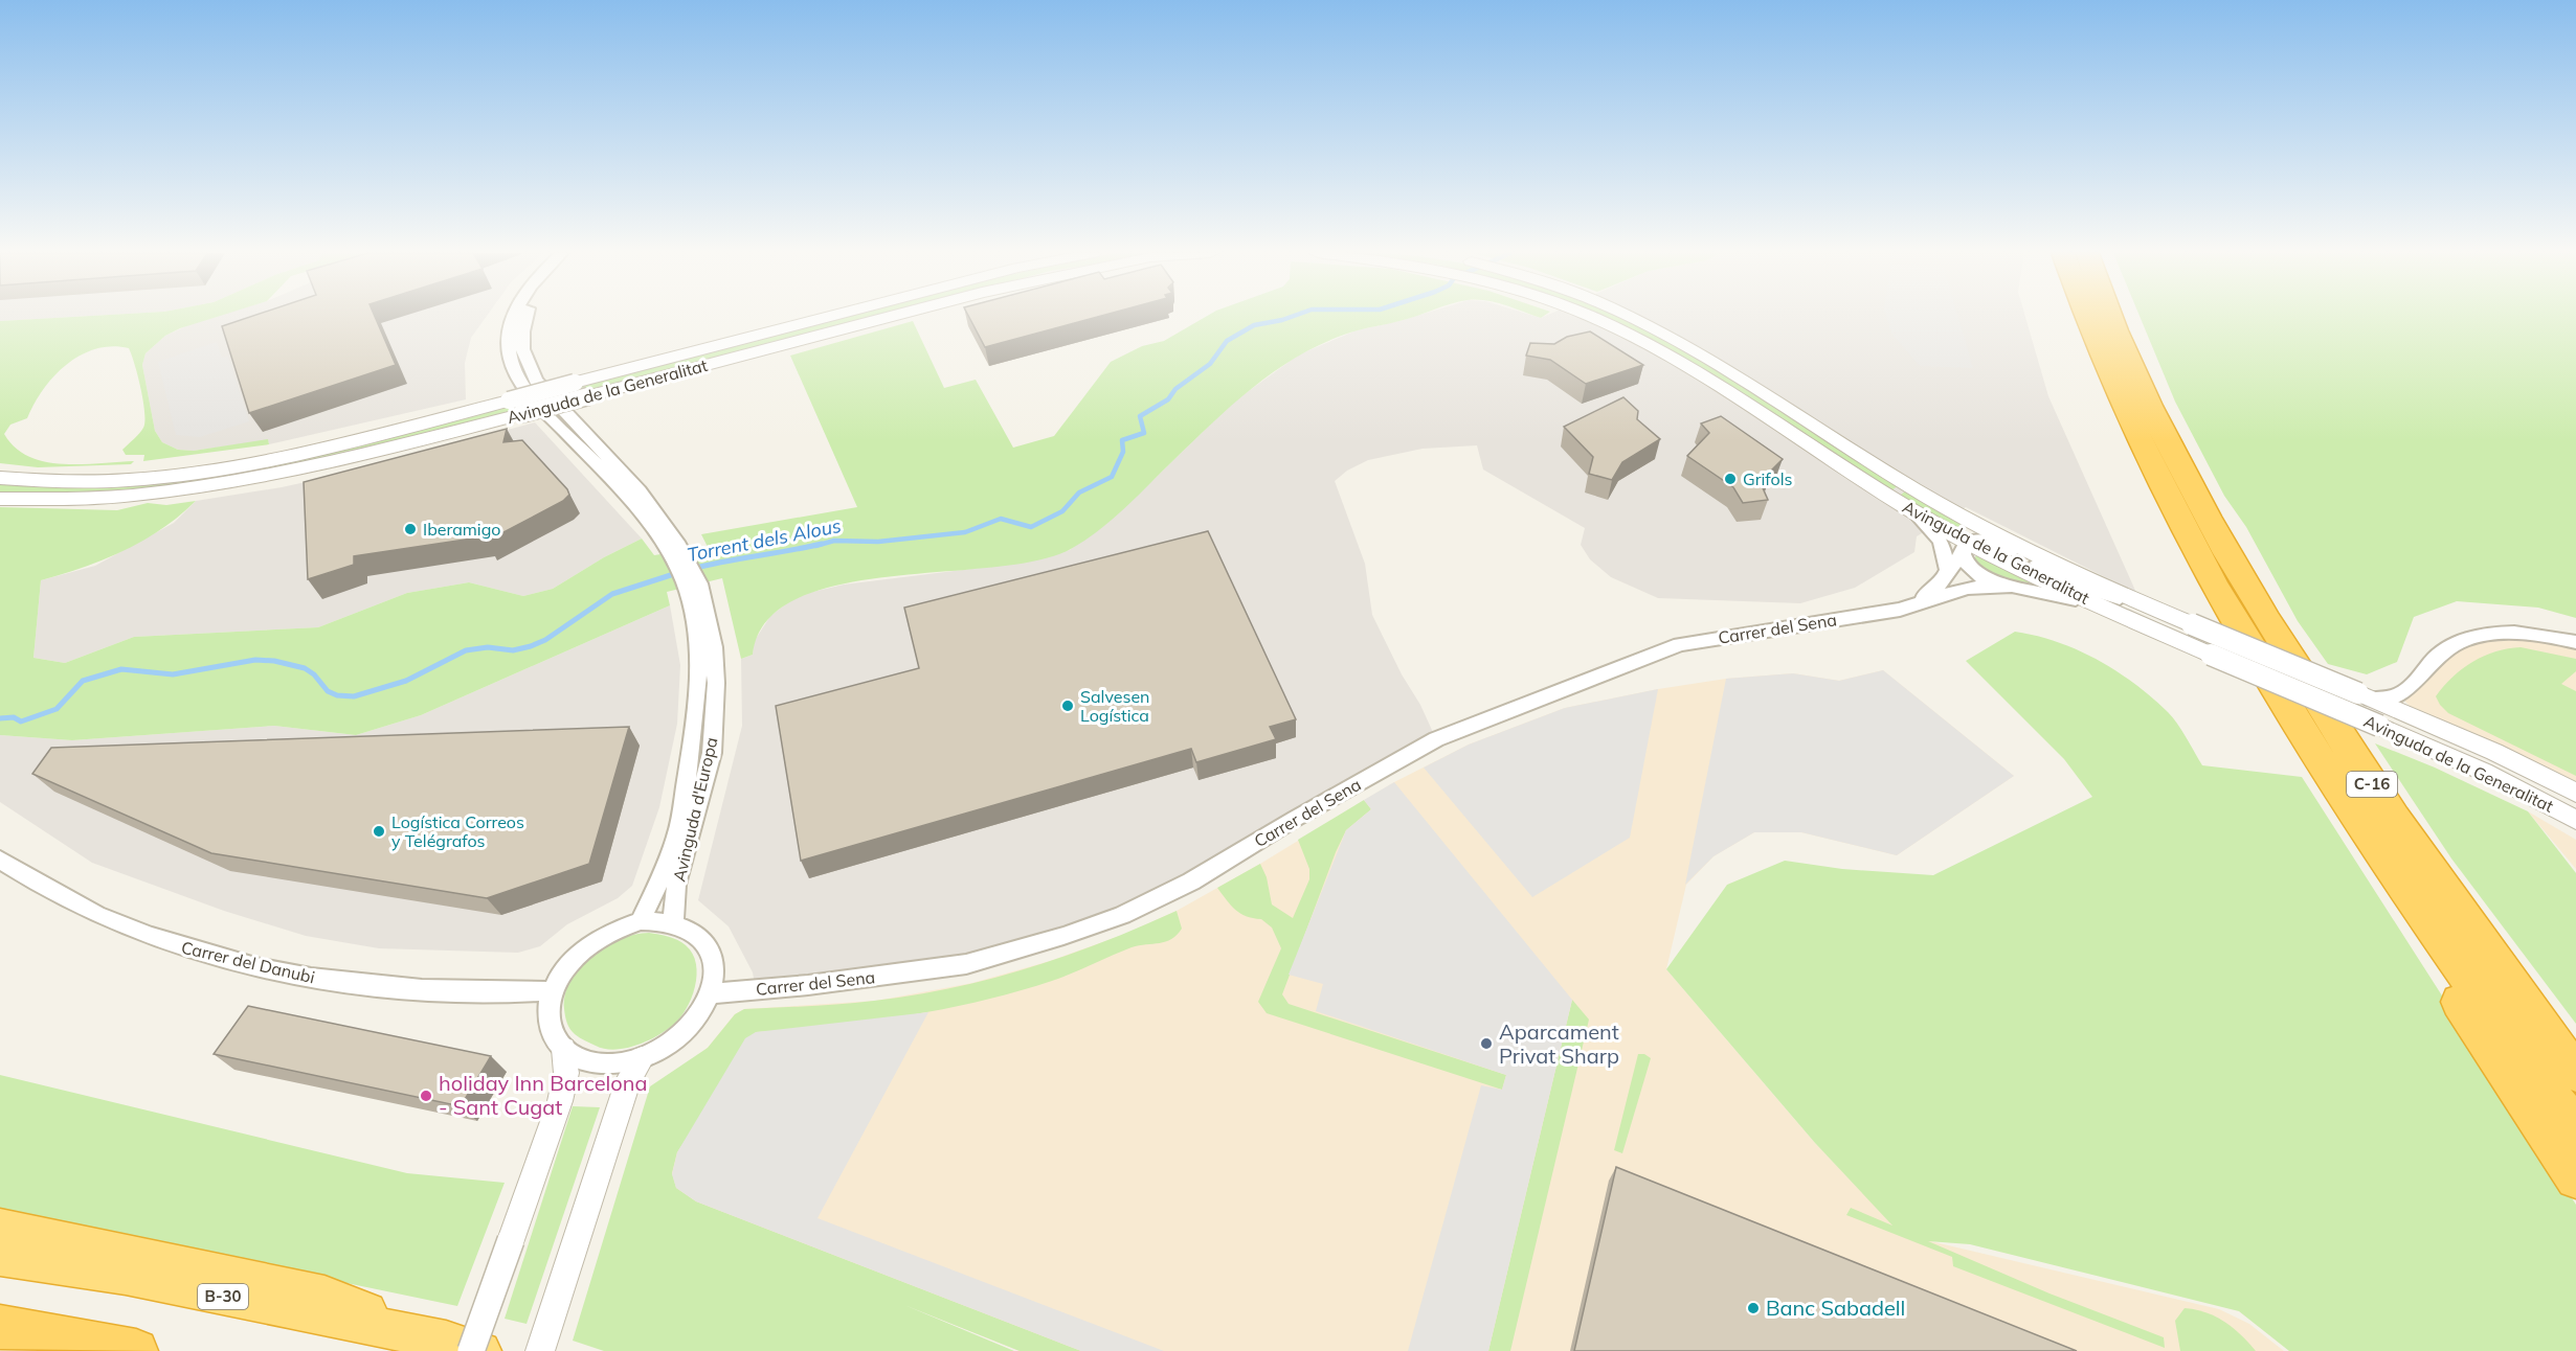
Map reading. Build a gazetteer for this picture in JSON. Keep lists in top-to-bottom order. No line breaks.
{"streets":{"highway":["C-16","B-30"],"street":["Avinguda de la Generalitat","Carrer del Sena","Avinguda d'Europa","Carrer del Danubi"]},"crossings":[["Avinguda de la Generalitat","Carrer del Sena"],["Carrer del Sena","Avinguda d'Europa"],["Carrer del Sena","Carrer del Danubi"],["Avinguda d'Europa","Carrer del Danubi"]],"water":["Torrent dels Alous"],"places":["Grifols","Iberamigo","Salvesen Logística","Logística Correos y Telégrafos","Aparcament Privat Sharp","holiday Inn Barcelona - Sant Cugat","Banc Sabadell"]}
